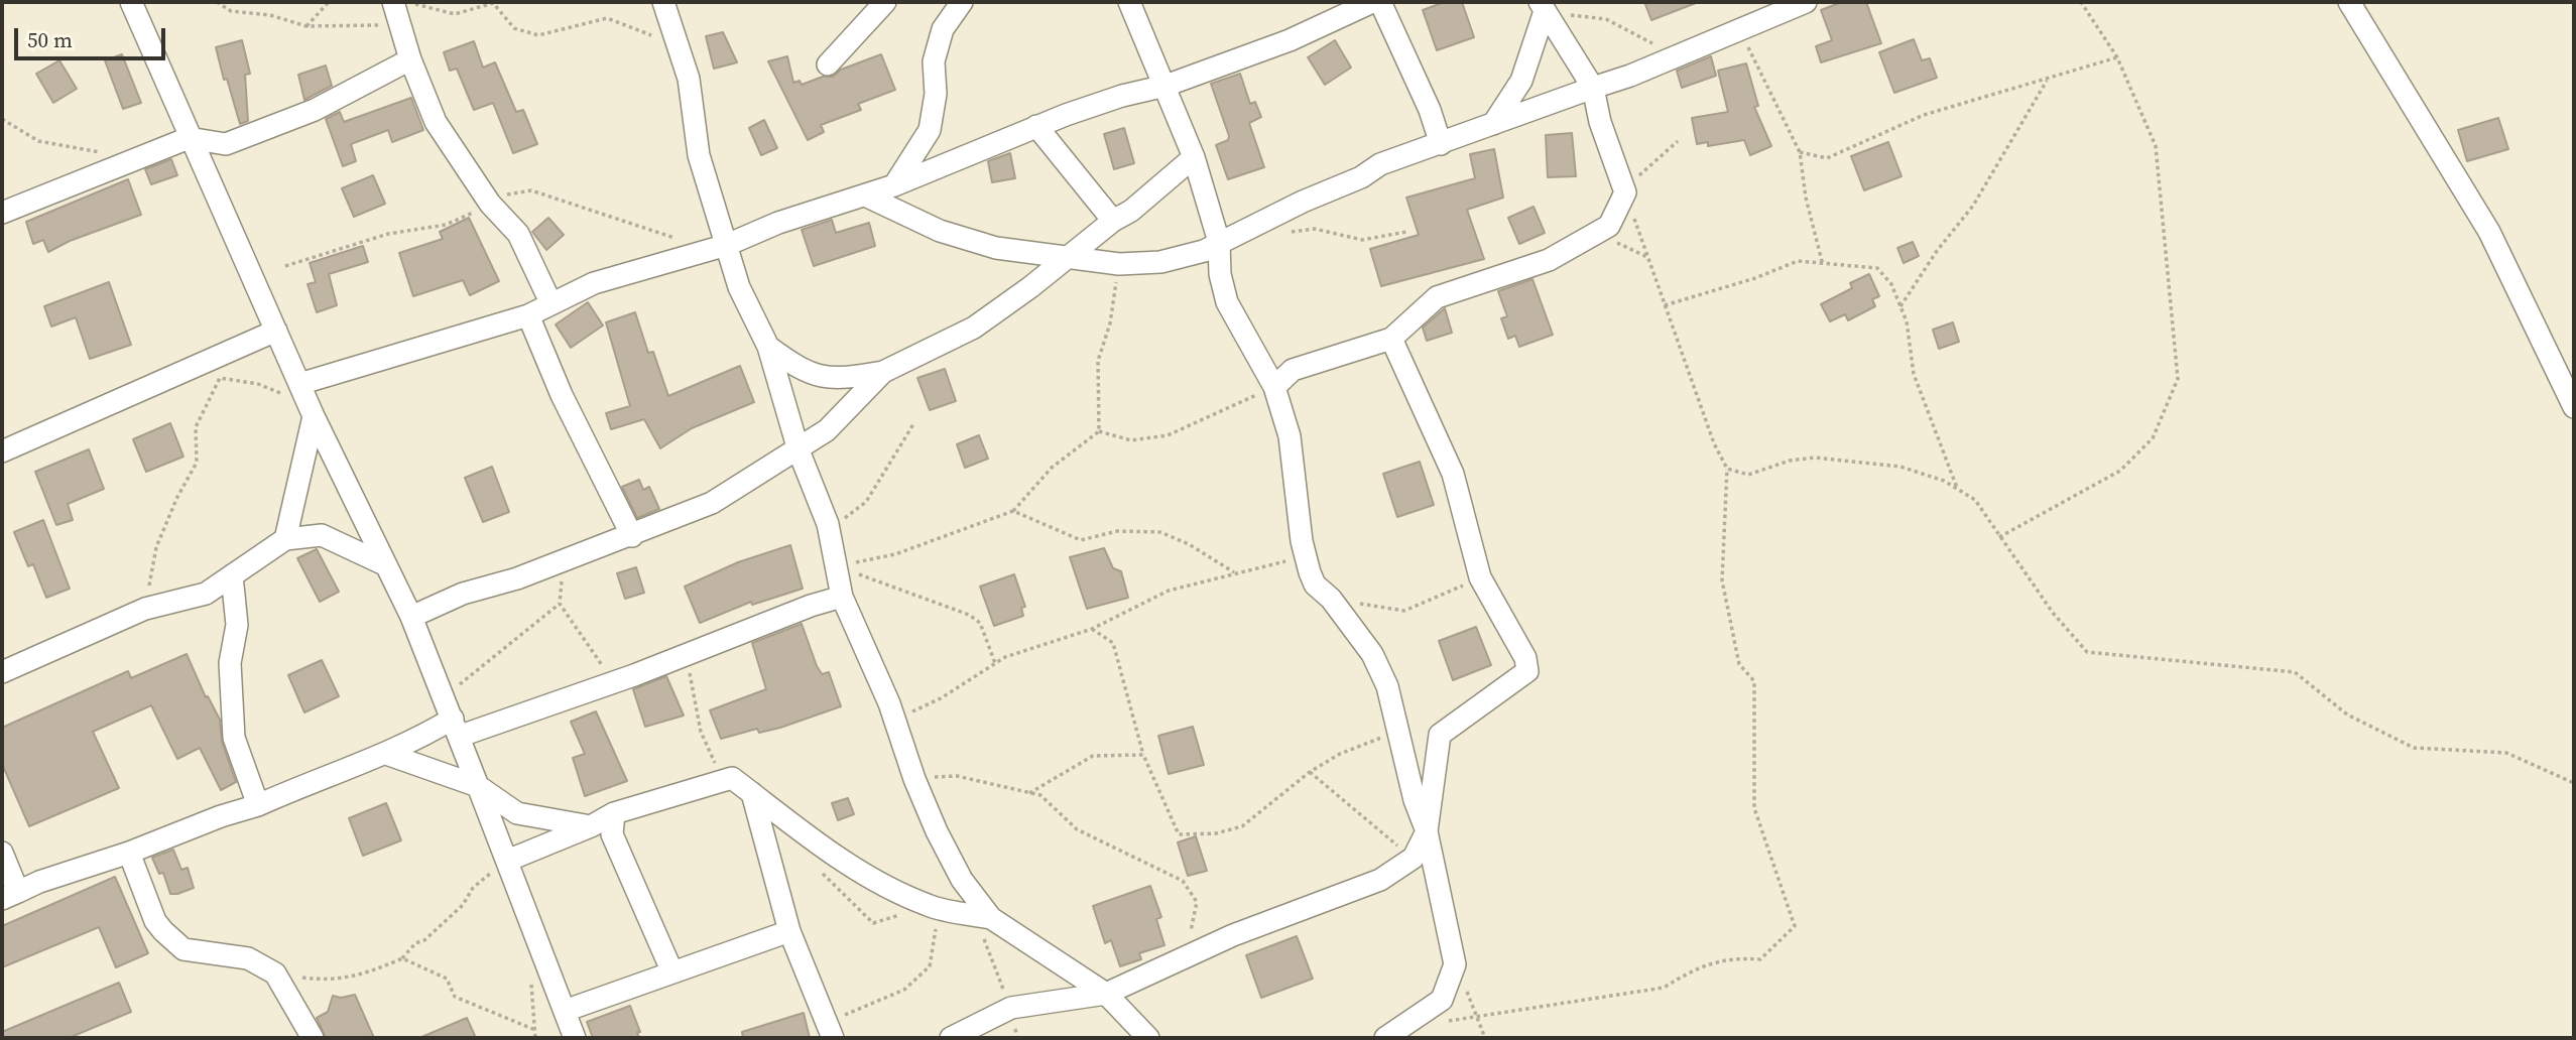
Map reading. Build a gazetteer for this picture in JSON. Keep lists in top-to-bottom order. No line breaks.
{"scale_bar":"50 m"}
